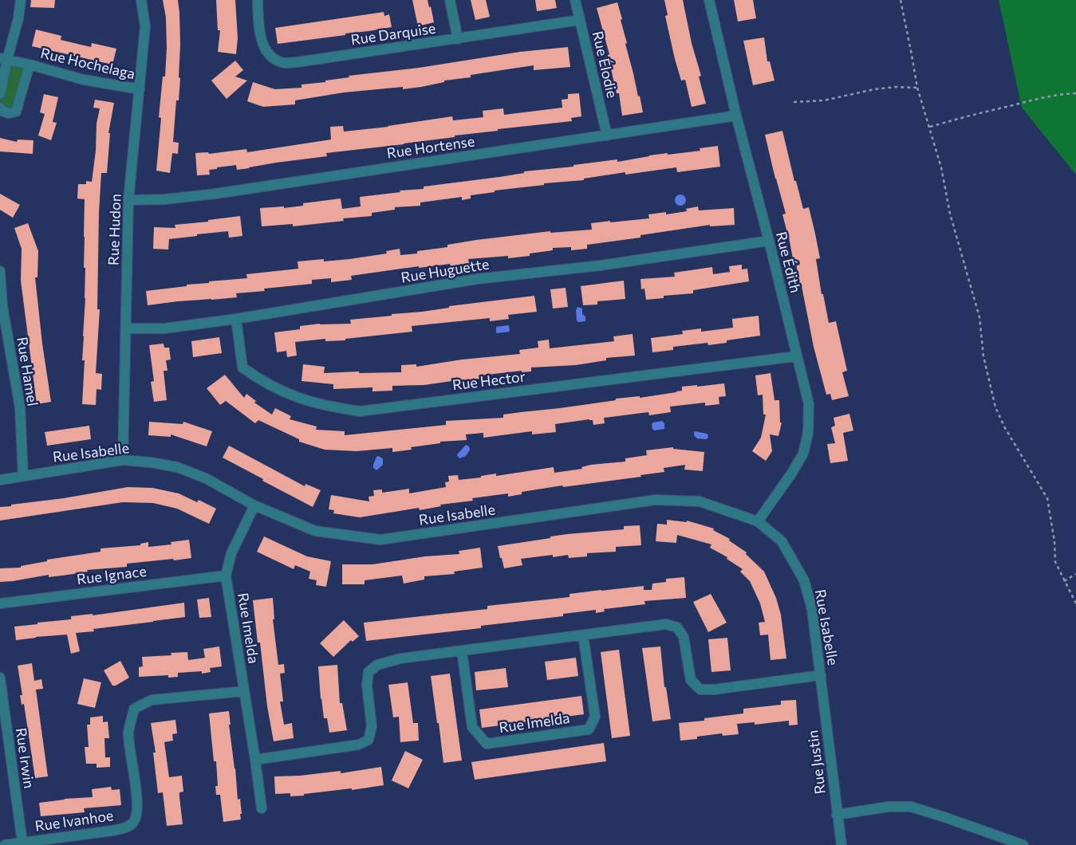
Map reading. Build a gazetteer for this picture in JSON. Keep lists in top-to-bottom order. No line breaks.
{"streets":{"street":["Rue Darquise","Rue Hochelaga","Rue Élodie","Rue Hortense","Rue Hudon","Rue Édith","Rue Huguette","Rue Hamel","Rue Hector","Rue Isabelle","Rue Ignace","Rue Imelda","Rue Irwin","Rue Justin","Rue Ivanhoe"]},"crossings":[["Rue Darquise","Rue Élodie"],["Rue Hochelaga","Rue Hudon"],["Rue Élodie","Rue Hortense"],["Rue Hortense","Rue Hudon"],["Rue Hortense","Rue Édith"],["Rue Hudon","Rue Huguette"],["Rue Hudon","Rue Isabelle"],["Rue Édith","Rue Huguette"],["Rue Édith","Rue Hector"],["Rue Édith","Rue Isabelle"],["Rue Huguette","Rue Hector"],["Rue Hamel","Rue Isabelle"],["Rue Isabelle","Rue Imelda"],["Rue Isabelle","Rue Justin"],["Rue Ignace","Rue Imelda"],["Rue Imelda","Rue Ivanhoe"],["Rue Irwin","Rue Ivanhoe"]]}
